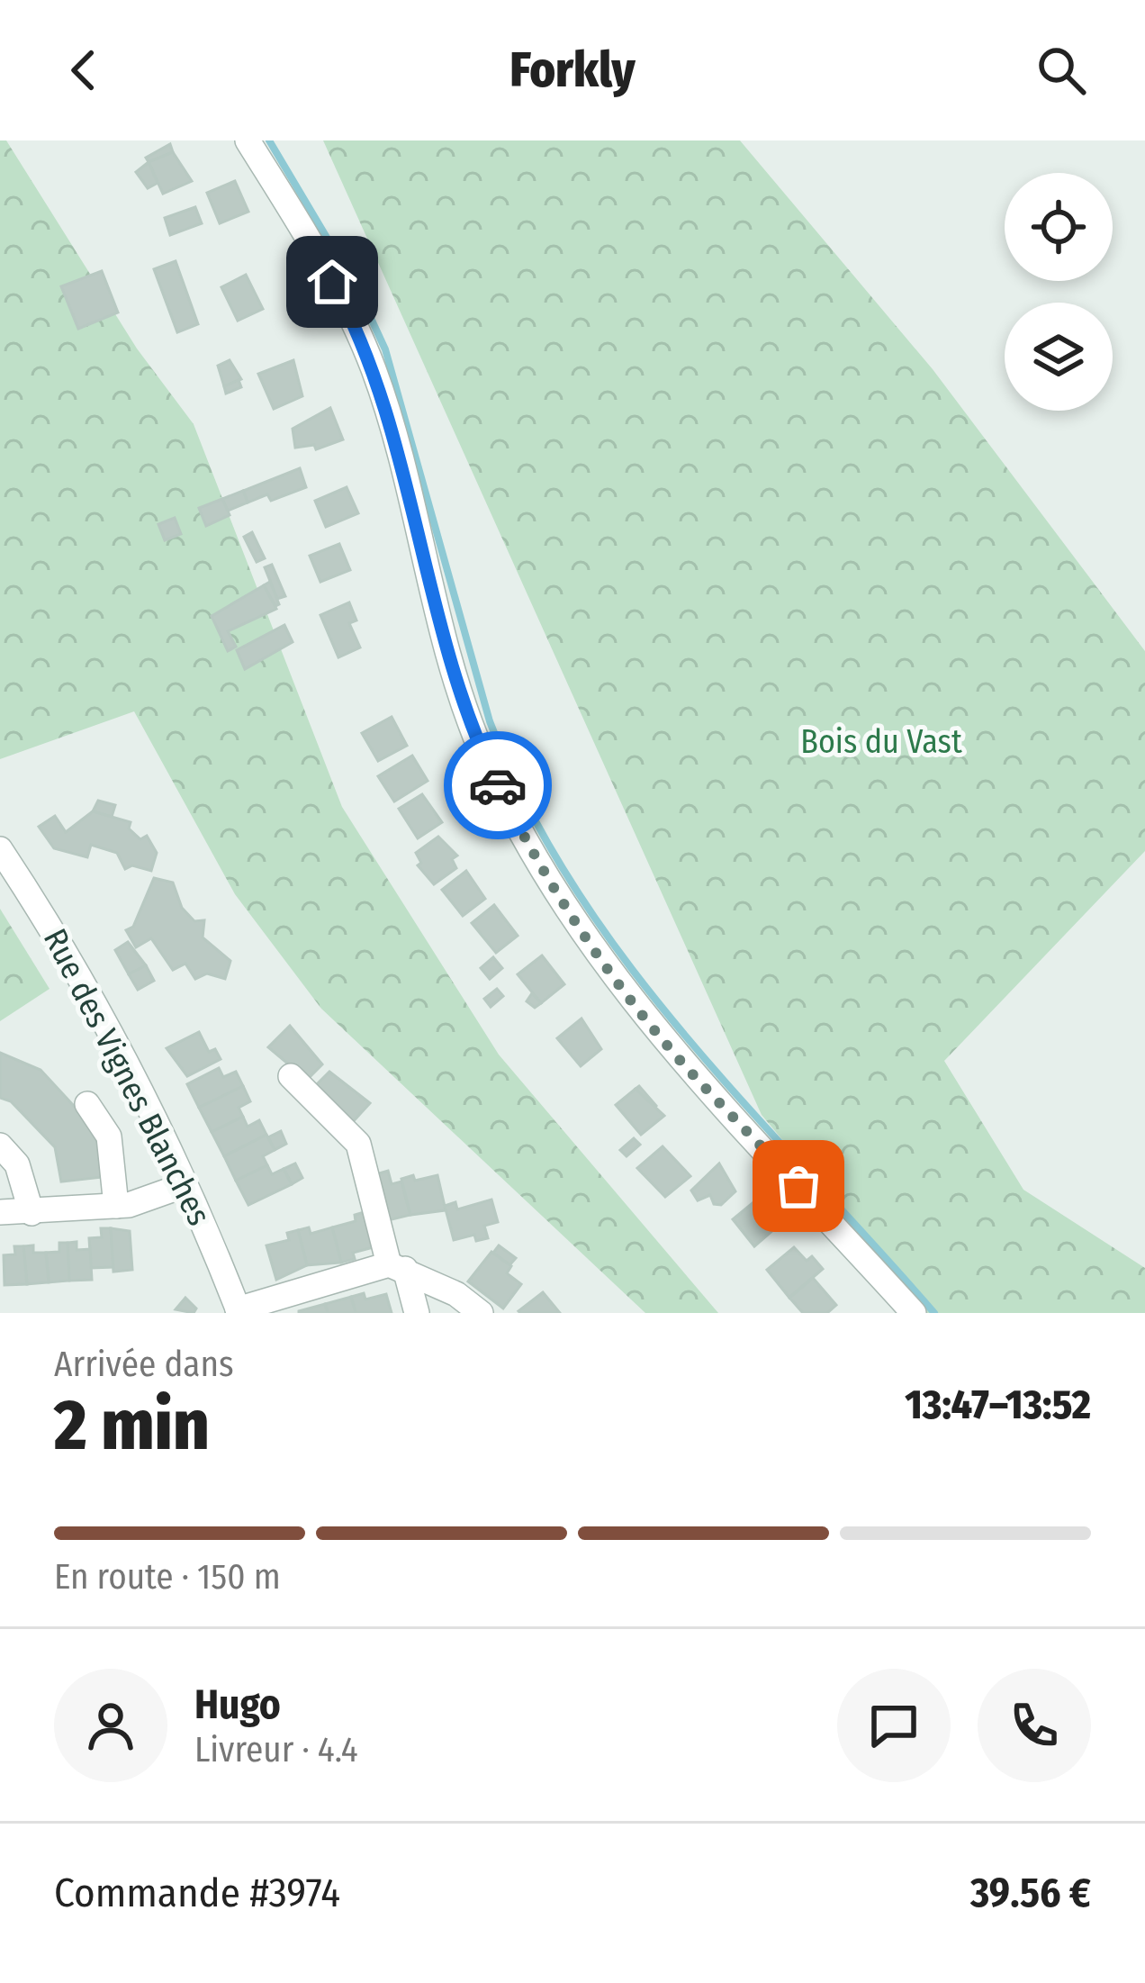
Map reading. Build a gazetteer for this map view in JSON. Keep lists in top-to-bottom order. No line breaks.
{"streets":{"street":["Rue des Vignes Blanches"]},"parks":["Bois du Vast"],"page":{"header":"Forkly","heading":["2 min","Arrivée dans","13:47–13:52"],"panel":["Hugo","Livreur · 4.4","Commande #3974","39.56 €"],"bar":"En route · 150 m"}}
